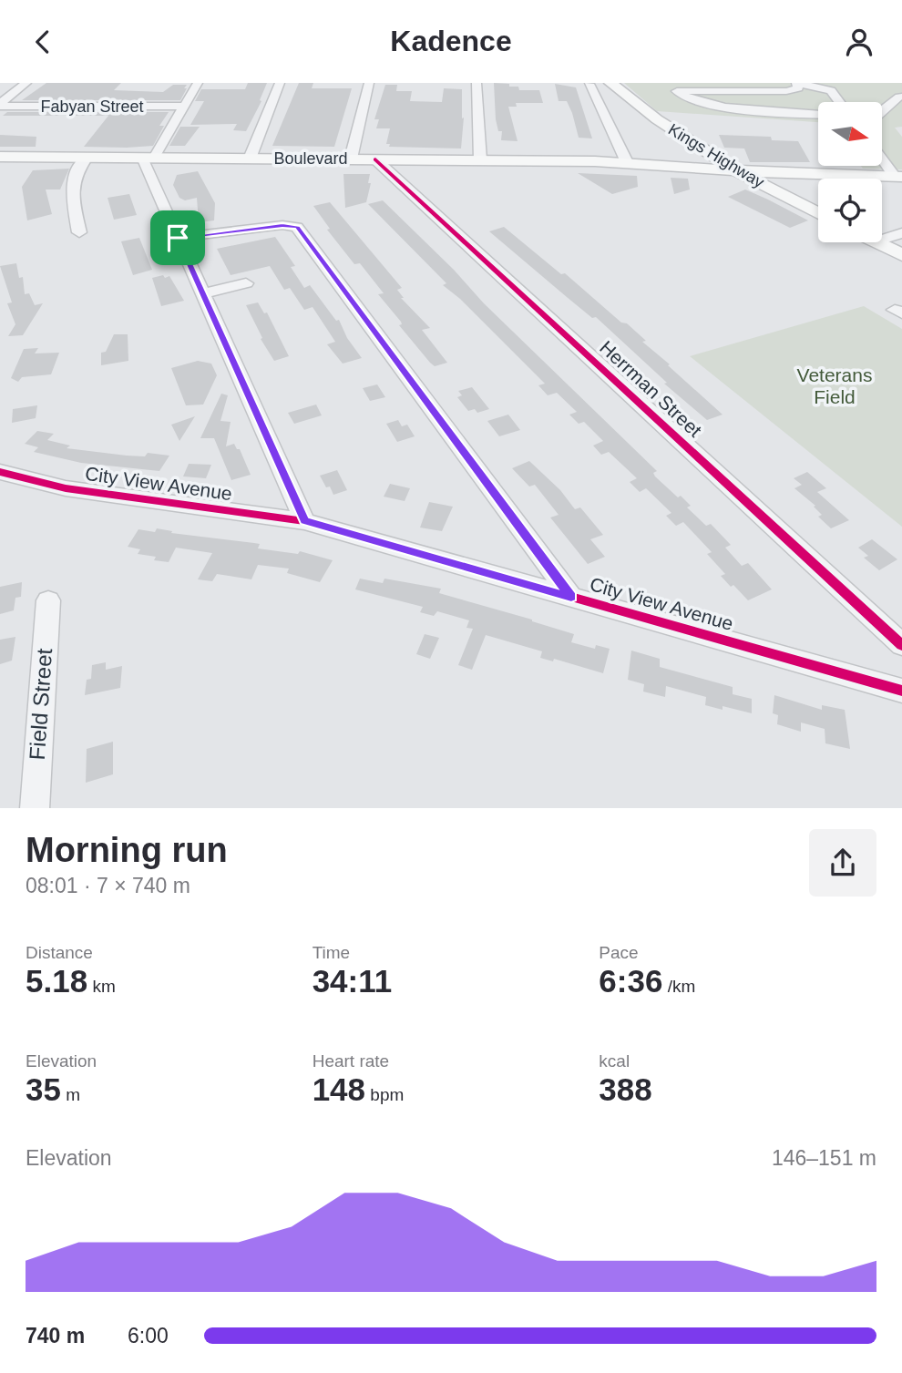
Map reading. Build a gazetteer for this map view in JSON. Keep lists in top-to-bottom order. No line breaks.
{"streets":{"main road":["Kings Highway","Boulevard"],"street":["Fabyan Street","Herrman Street","City View Avenue","Field Street"]},"crossings":[["Kings Highway","Boulevard"],["Boulevard","Herrman Street"]],"parks":["Veterans Field"],"north":"right","page":{"header":"Kadence","heading":["Morning run","08:01 · 7 × 740 m"],"stats":[["Distance","5.18 km"],["Time","34:11"],["Pace","6:36 /km"],["Elevation","35 m"],["Heart rate","148 bpm"],["kcal","388"]],"chart":["Elevation","146–151 m"],"list":[{"name":"740 m","note":"6:00"}]}}
